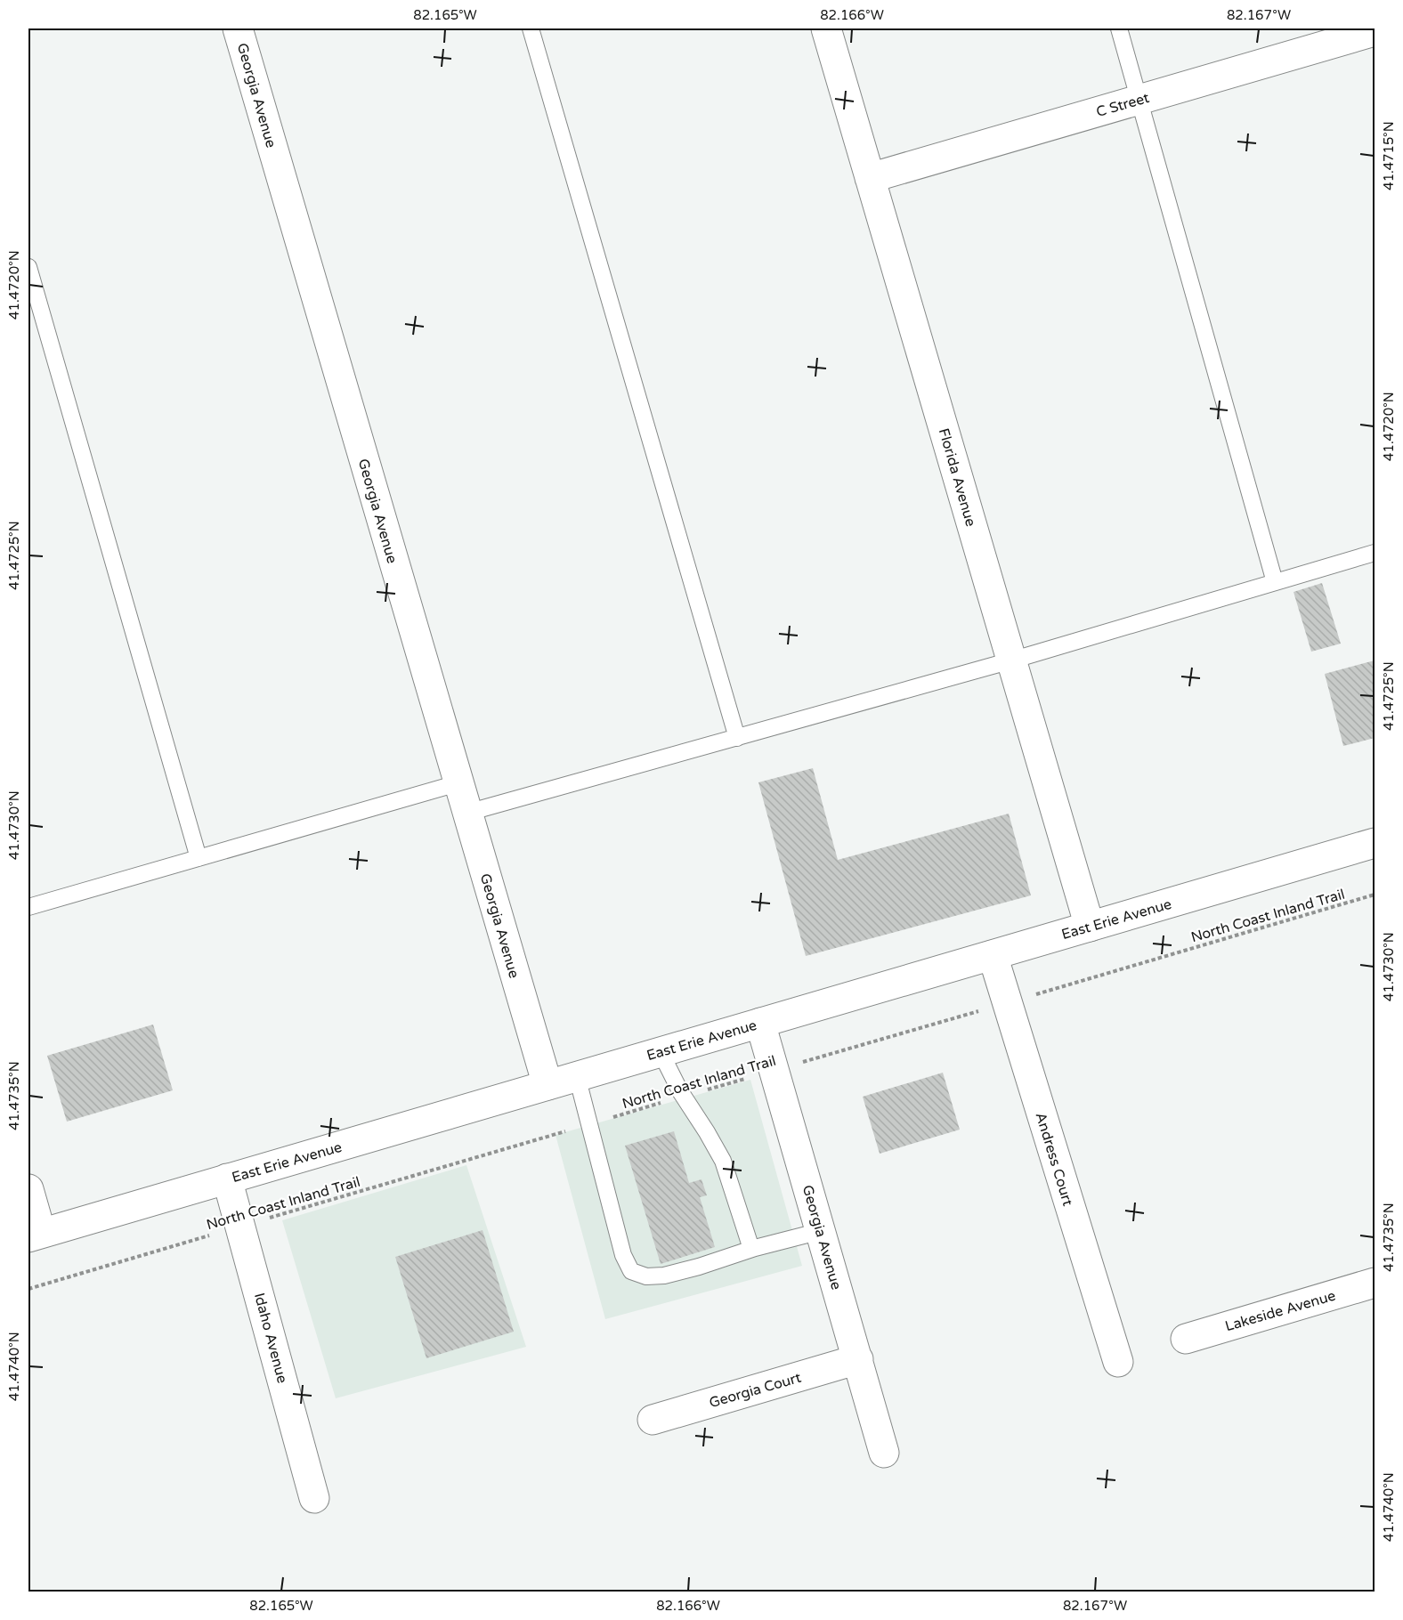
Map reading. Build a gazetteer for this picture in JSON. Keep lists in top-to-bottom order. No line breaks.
{"streets":{"street":["Georgia Avenue","C Street","Florida Avenue","East Erie Avenue","Andress Court","Lakeside Avenue","Idaho Avenue","Georgia Court"],"path":["North Coast Inland Trail"]},"crossings":[["Georgia Avenue","North Coast Inland Trail"],["Georgia Avenue","East Erie Avenue"],["Georgia Avenue","Georgia Court"],["C Street","Florida Avenue"],["Florida Avenue","East Erie Avenue"],["North Coast Inland Trail","Andress Court"],["North Coast Inland Trail","Idaho Avenue"],["East Erie Avenue","Andress Court"],["East Erie Avenue","Idaho Avenue"]],"coordinates":["82.165°W","82.166°W","82.167°W","41.4715°N","41.4720°N","41.4725°N","41.4730°N","41.4735°N","41.4740°N"]}
